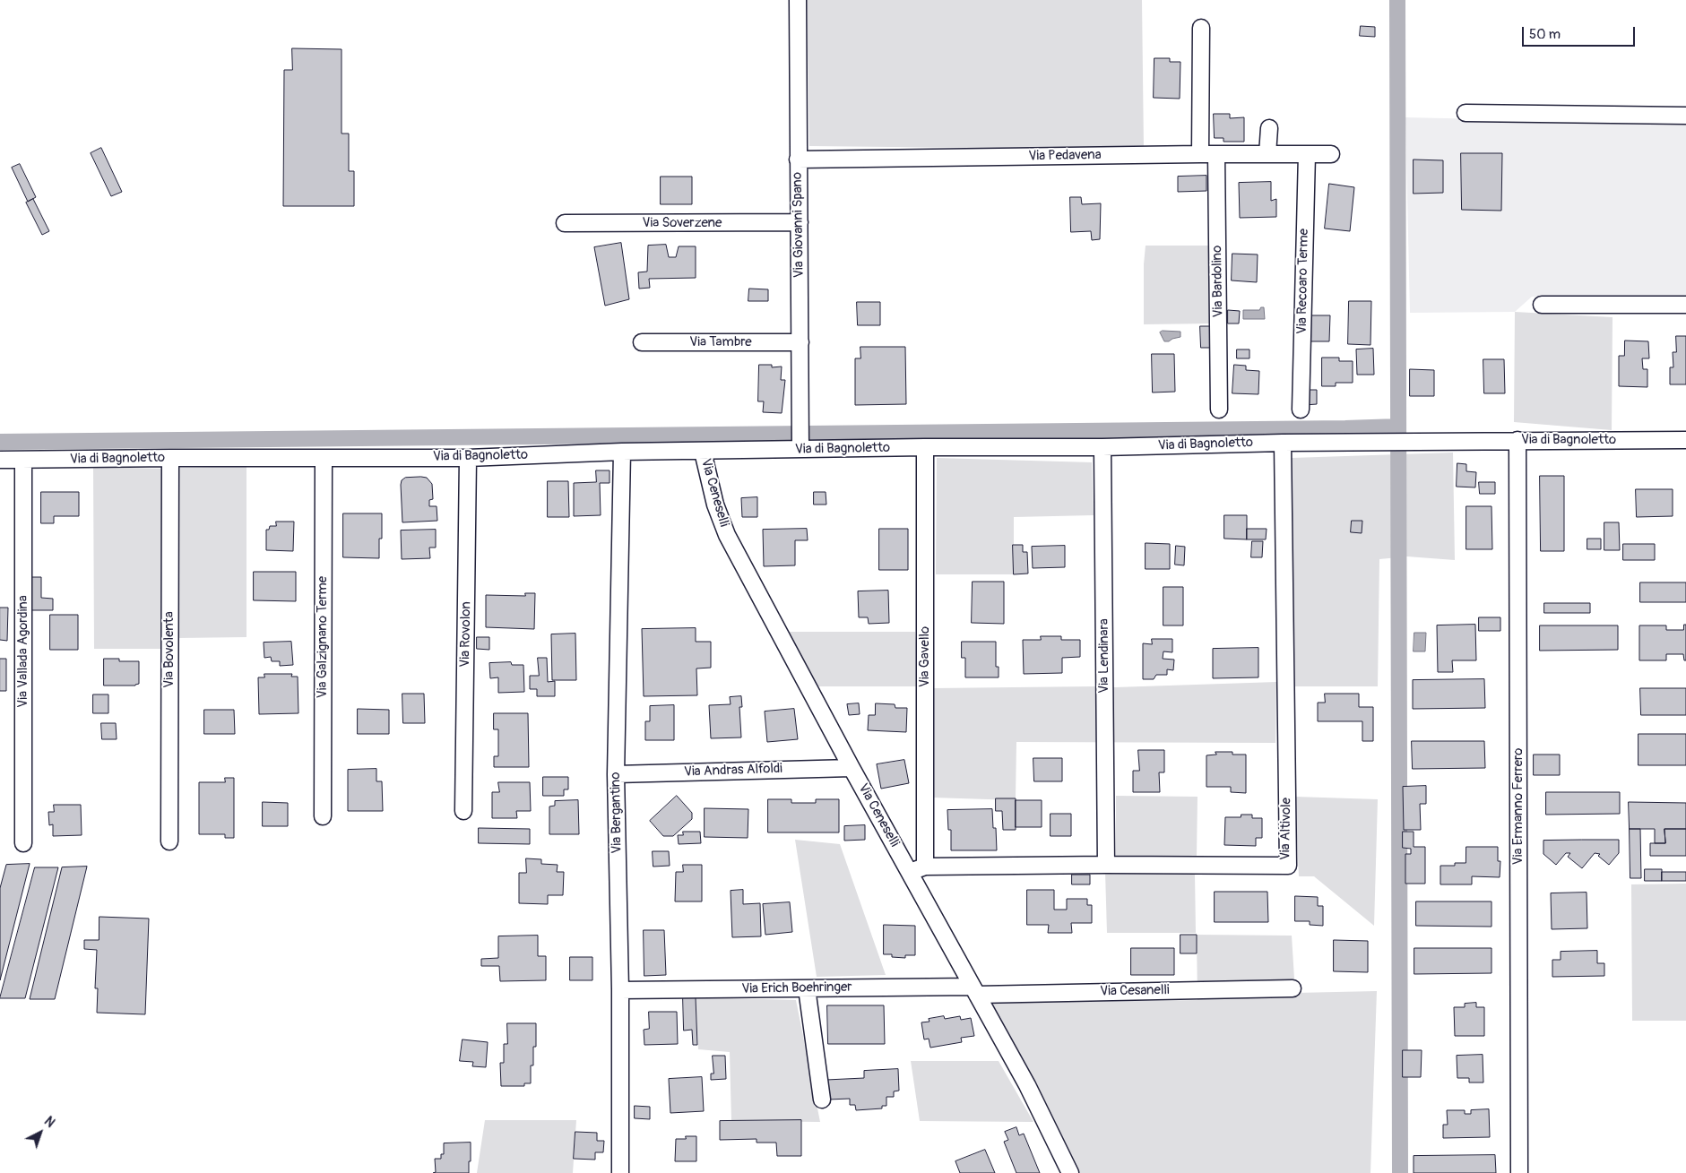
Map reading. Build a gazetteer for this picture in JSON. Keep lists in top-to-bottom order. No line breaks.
{"streets":{"street":["Via Pedavena","Via Soverzene","Via Giovanni Spano","Via Bardolino","Via Recoaro Terme","Via Tambre","Via di Bagnoletto","Via Ceneselli","Via Rovolon","Via Galzignano Terme","Via Bovolenta","Via Vallada Agordina","Via Lendinara","Via Gavello","Via Andras Alfoldi","Via Ermanno Ferrero","Via Bergantino","Via Altivole","Via Erich Boehringer","Via Cesanelli"]},"crossings":[["Via Pedavena","Via Giovanni Spano"],["Via Pedavena","Via Bardolino"],["Via Pedavena","Via Recoaro Terme"],["Via Soverzene","Via Giovanni Spano"],["Via Giovanni Spano","Via Tambre"],["Via Giovanni Spano","Via di Bagnoletto"],["Via di Bagnoletto","Via Ceneselli"],["Via di Bagnoletto","Via Rovolon"],["Via di Bagnoletto","Via Galzignano Terme"],["Via di Bagnoletto","Via Bovolenta"],["Via di Bagnoletto","Via Vallada Agordina"],["Via di Bagnoletto","Via Lendinara"],["Via di Bagnoletto","Via Gavello"],["Via di Bagnoletto","Via Ermanno Ferrero"],["Via di Bagnoletto","Via Bergantino"],["Via di Bagnoletto","Via Altivole"],["Via Ceneselli","Via Andras Alfoldi"],["Via Ceneselli","Via Altivole"],["Via Ceneselli","Via Erich Boehringer"],["Via Ceneselli","Via Cesanelli"],["Via Lendinara","Via Altivole"],["Via Gavello","Via Altivole"],["Via Andras Alfoldi","Via Bergantino"],["Via Bergantino","Via Erich Boehringer"],["Via Erich Boehringer","Via Cesanelli"]],"scale_bar":"50 m","north":"top right"}
